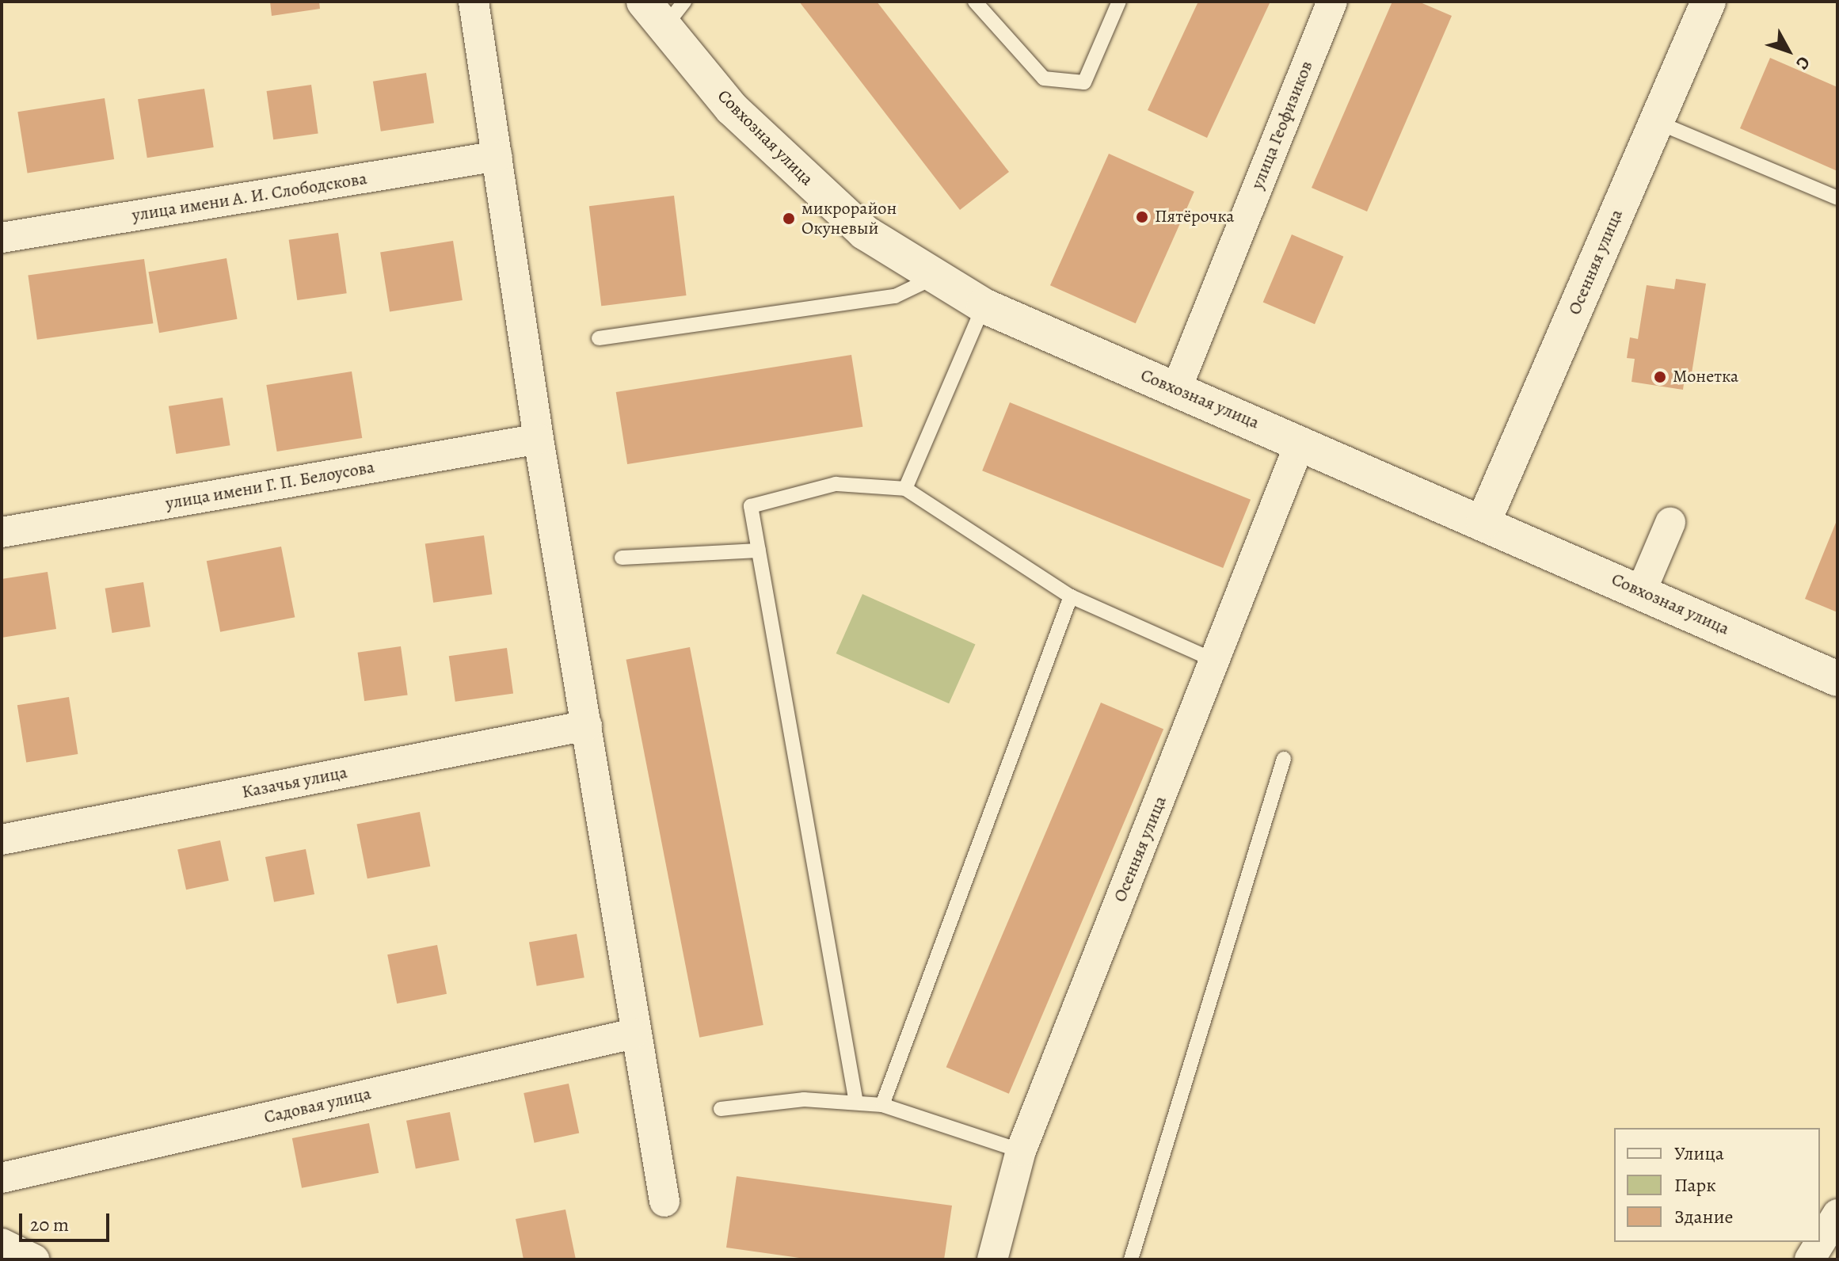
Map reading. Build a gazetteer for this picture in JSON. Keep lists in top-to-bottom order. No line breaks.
{"streets":{"main road":["Совхозная улица","Осенняя улица"],"street":["улица Геофизиков","улица имени А. И. Слободскова","улица имени Г. П. Белоусова","Казачья улица","Садовая улица"]},"crossings":[["улица Геофизиков","Совхозная улица"],["Совхозная улица","Осенняя улица"]],"places":["Пятёрочка","микрорайон Окуневый","Монетка"],"legend":["Улица","Парк","Здание"],"scale_bar":"20 m","north":"bottom right"}
